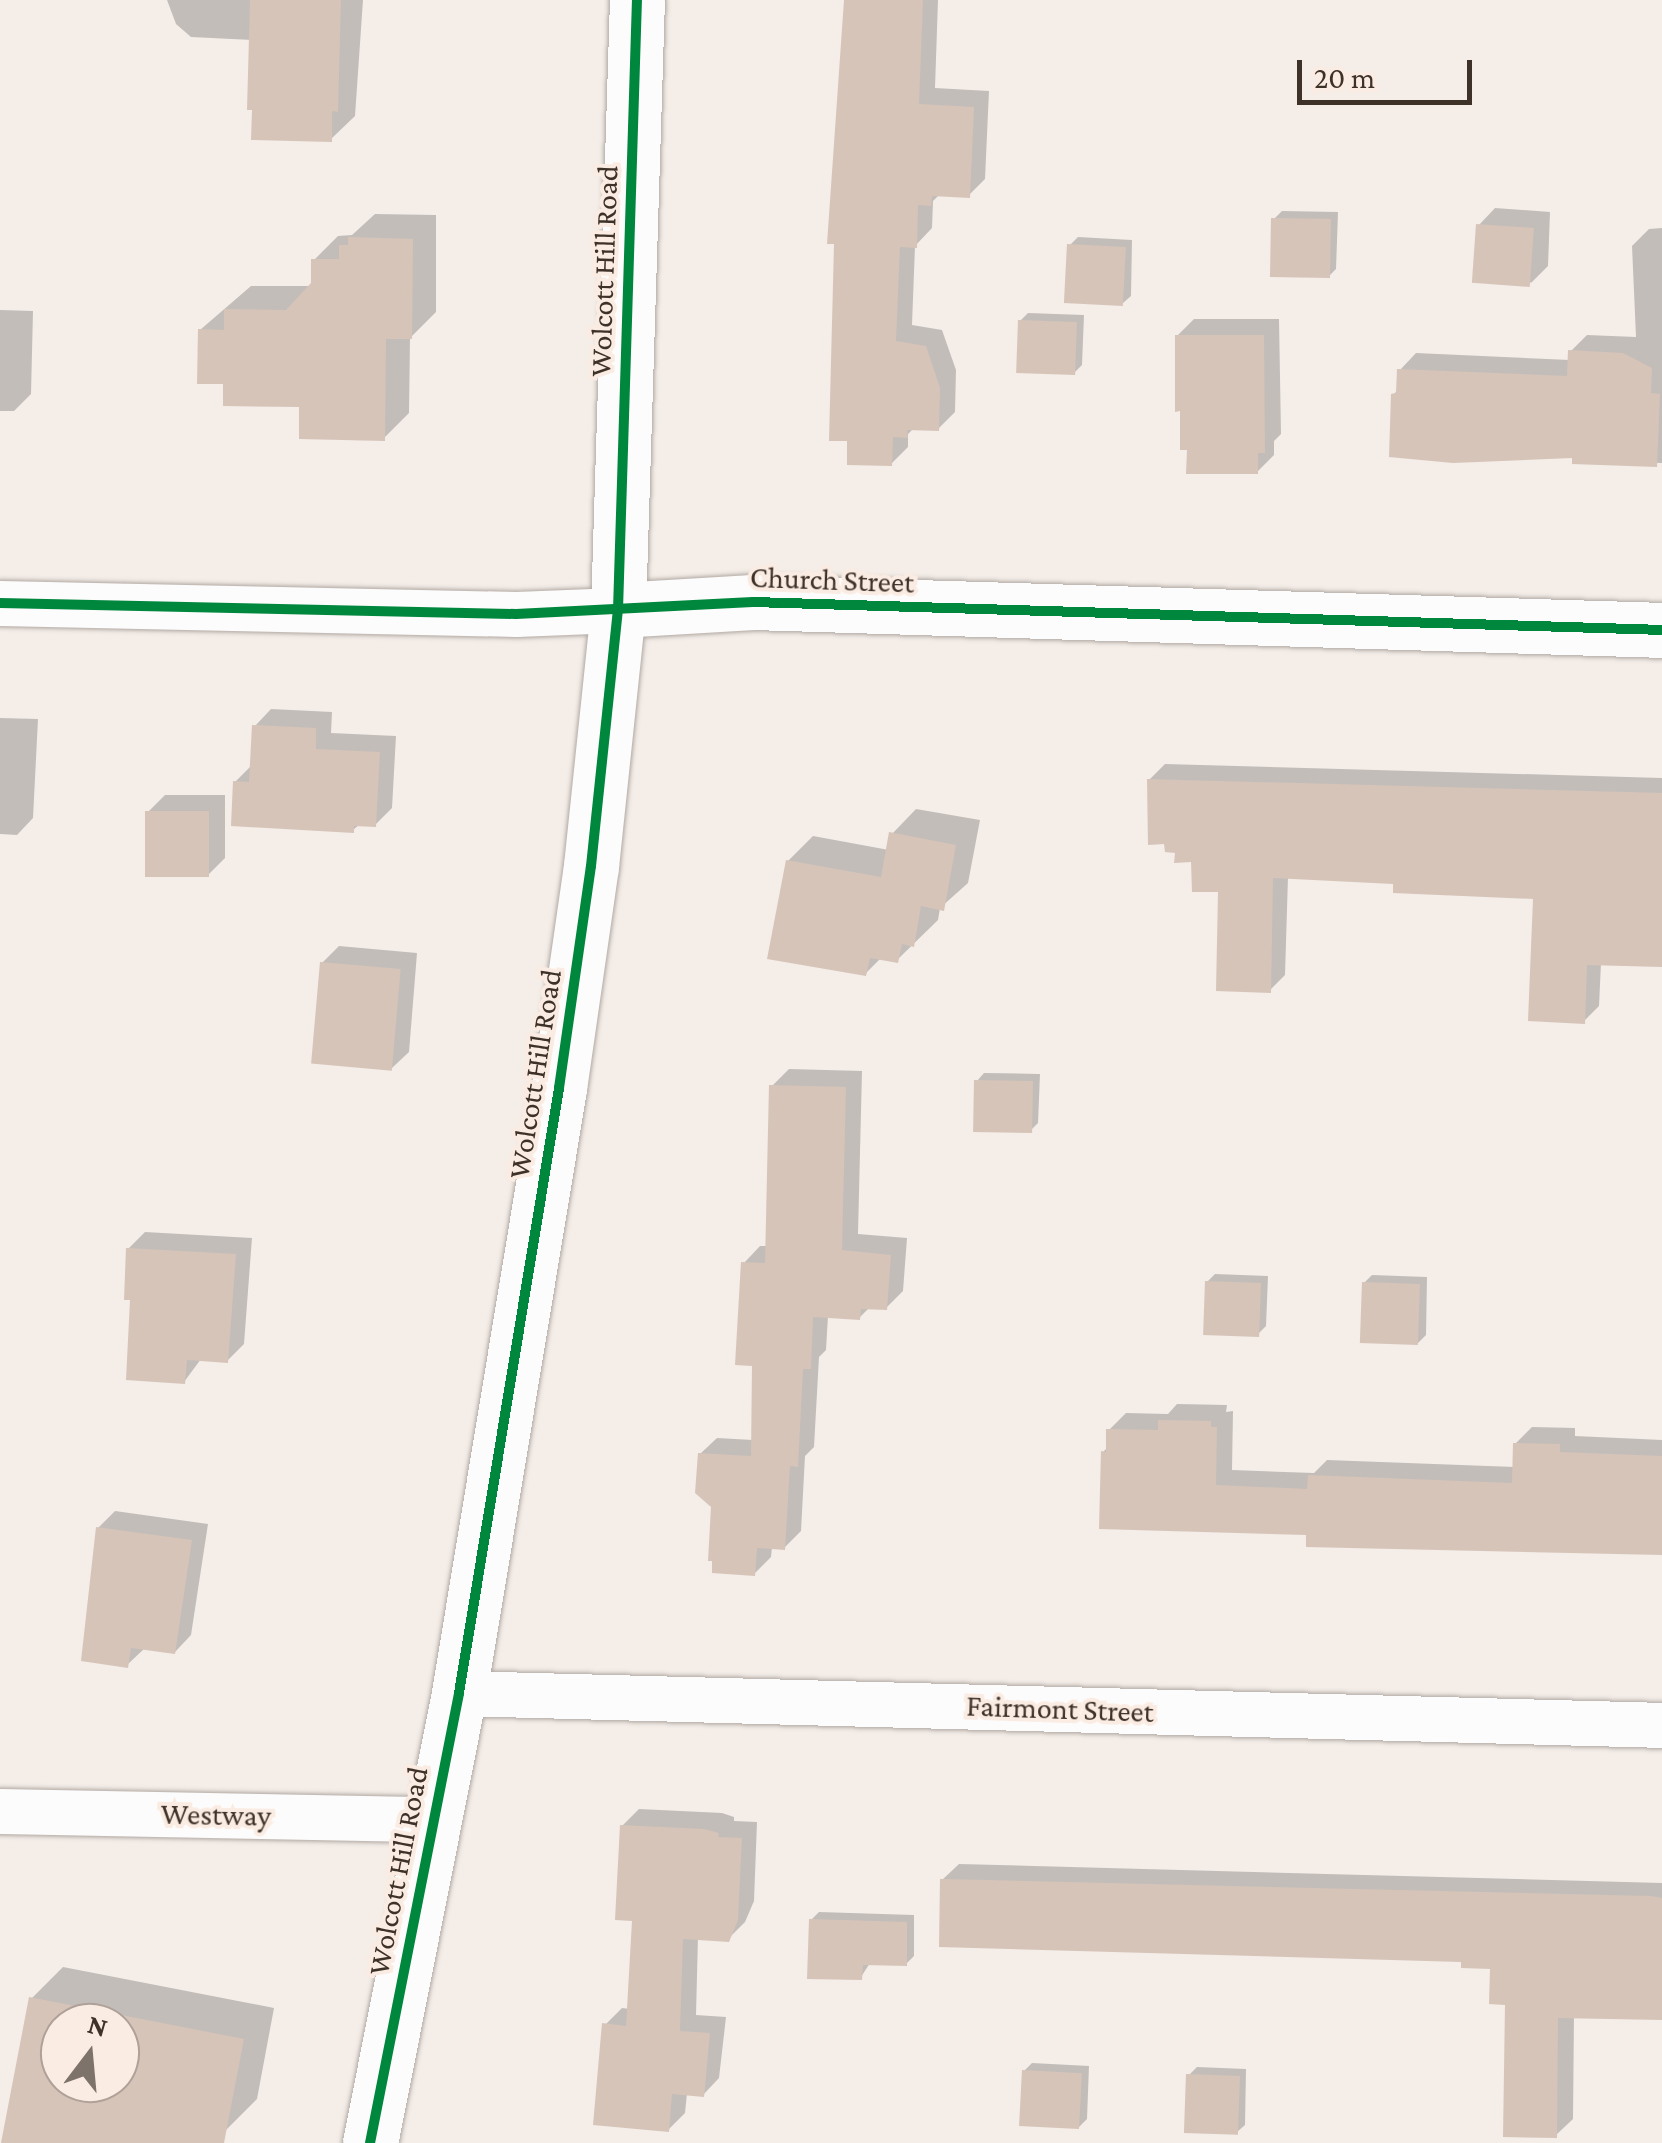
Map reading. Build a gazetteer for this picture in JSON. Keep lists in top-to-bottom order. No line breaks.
{"streets":{"street":["Wolcott Hill Road","Church Street","Fairmont Street","Westway"]},"crossings":[["Wolcott Hill Road","Church Street"],["Wolcott Hill Road","Fairmont Street"],["Wolcott Hill Road","Westway"]],"scale_bar":"20 m","north":"top"}
